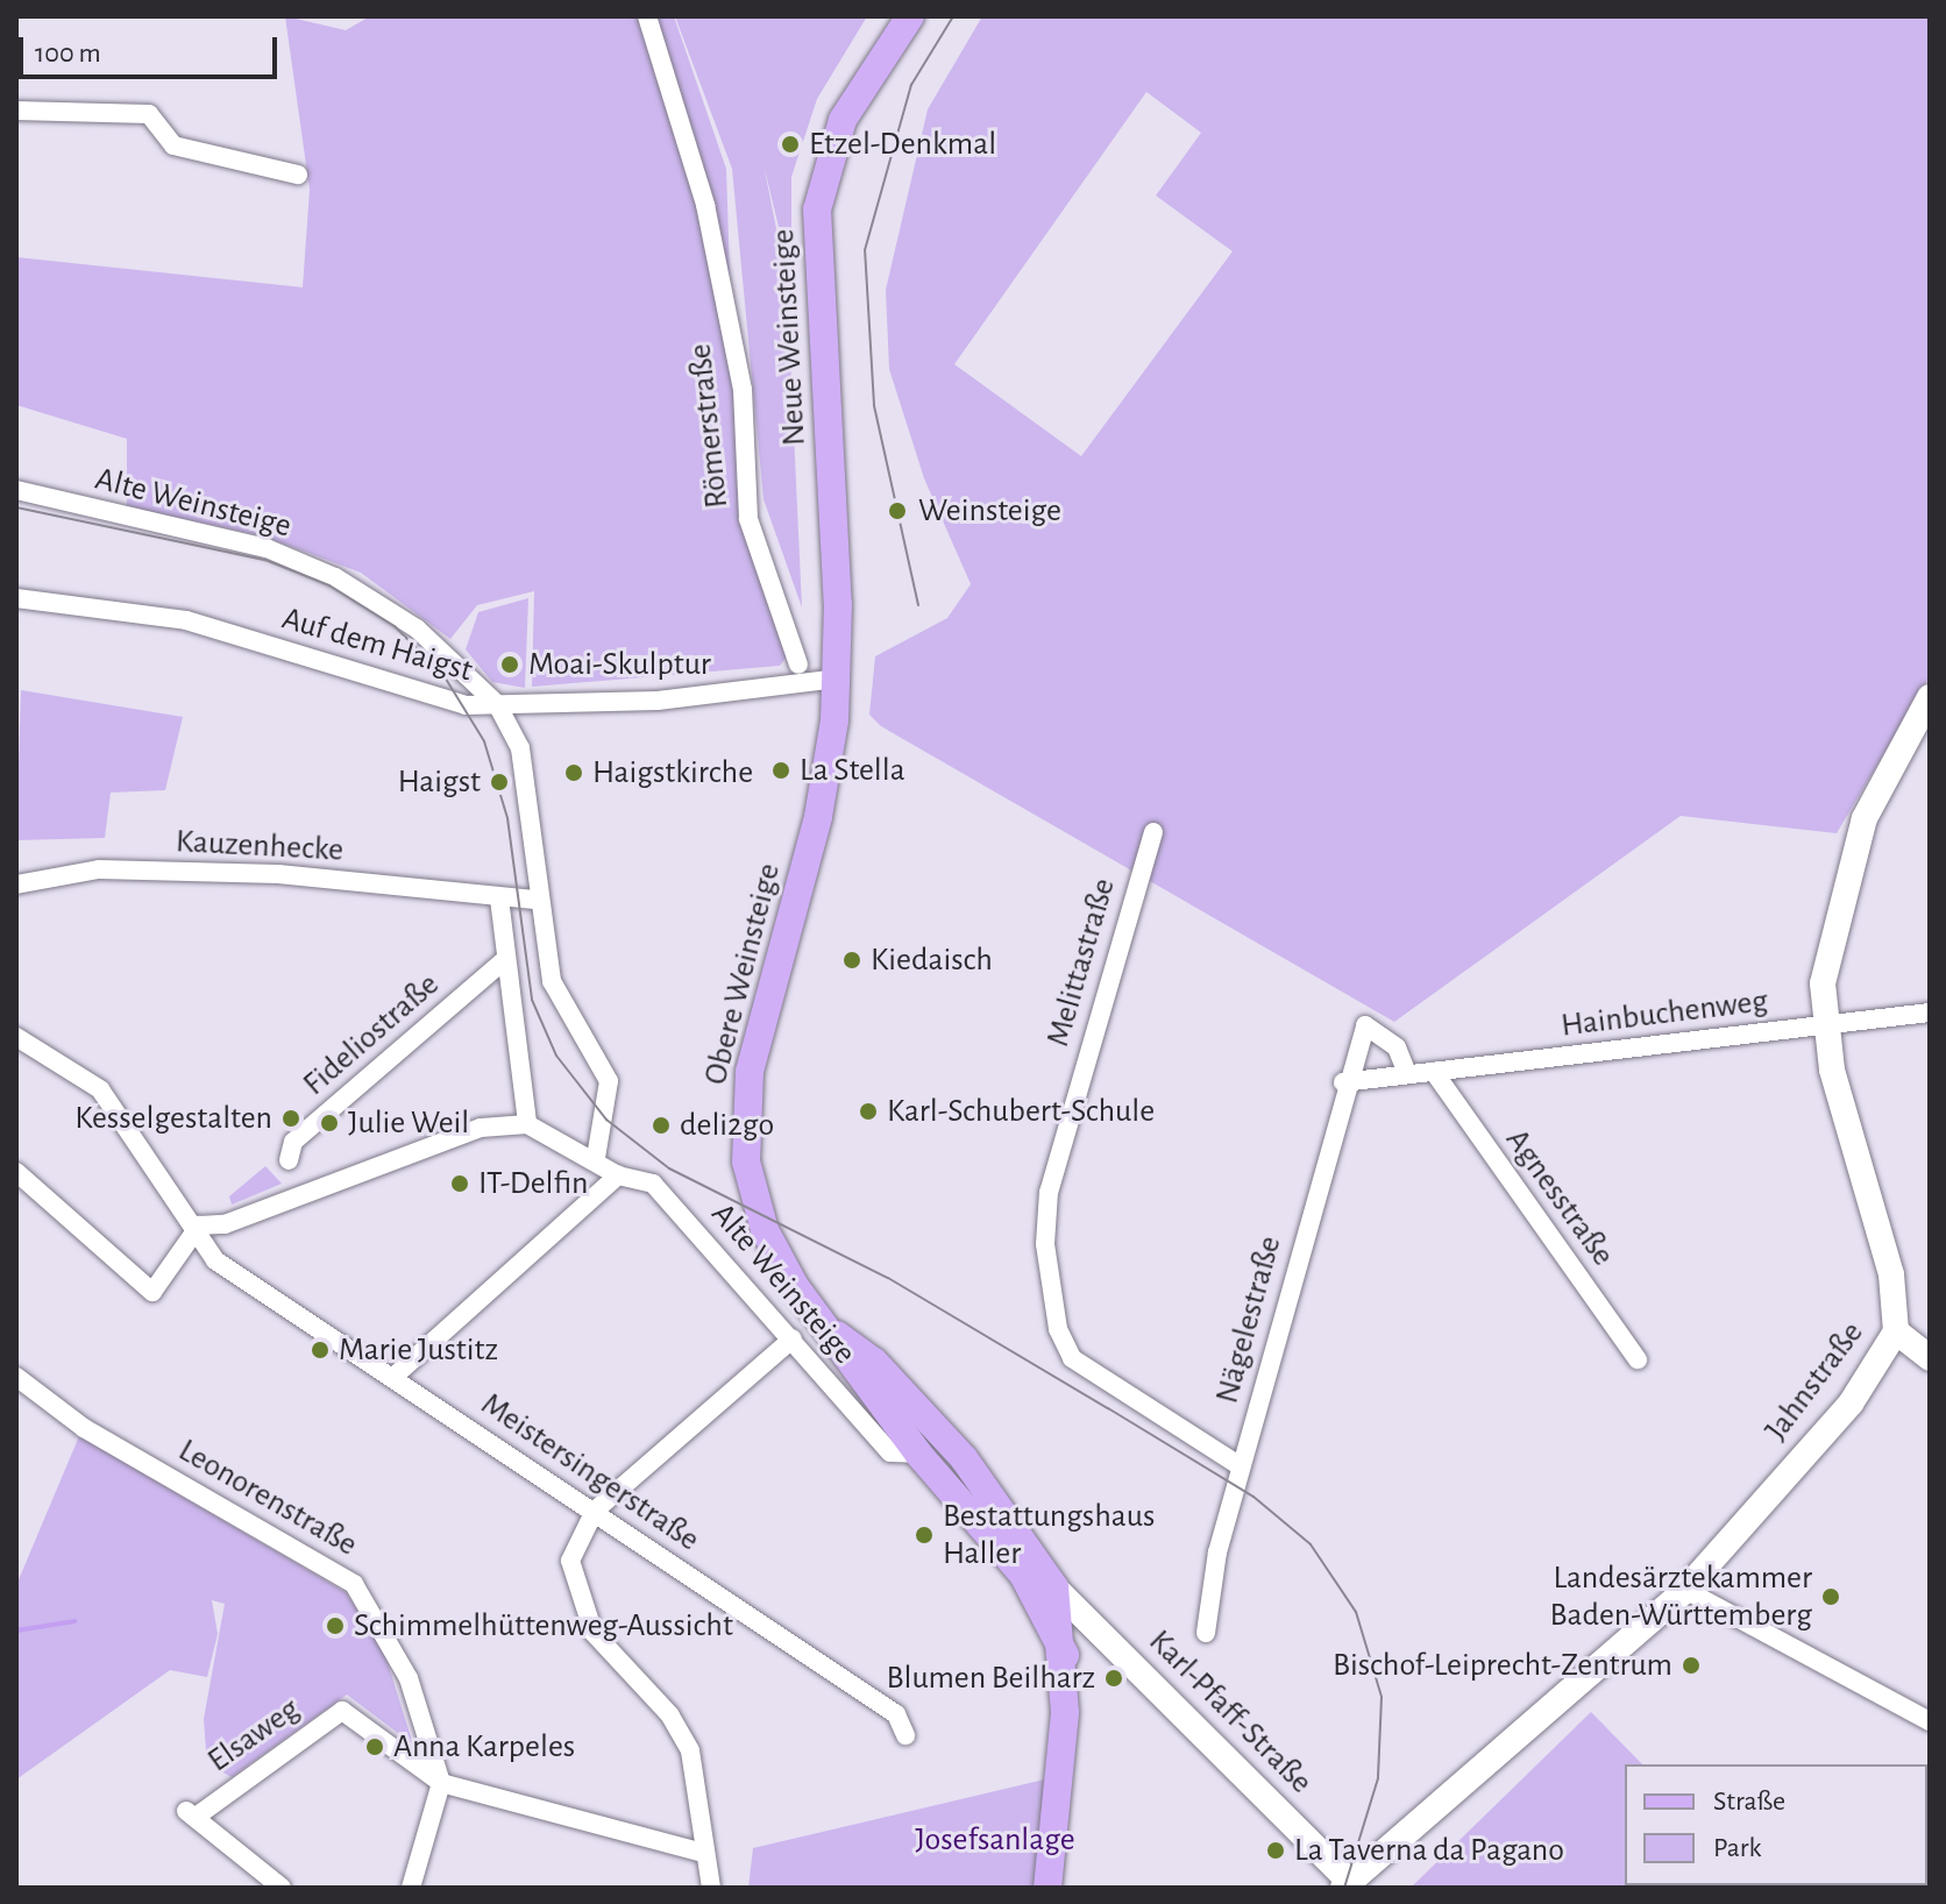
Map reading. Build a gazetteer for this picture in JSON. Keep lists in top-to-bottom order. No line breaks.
{"streets":{"main road":["Neue Weinsteige","Obere Weinsteige","Jahnstraße","Karl-Pfaff-Straße"],"street":["Römerstraße","Alte Weinsteige","Auf dem Haigst","Kauzenhecke","Melittastraße","Hainbuchenweg","Fideliostraße","Agnesstraße","Nägelestraße","Meistersingerstraße","Leonorenstraße","Elsaweg"]},"crossings":[["Neue Weinsteige","Auf dem Haigst"],["Neue Weinsteige","Obere Weinsteige"],["Alte Weinsteige","Auf dem Haigst"],["Alte Weinsteige","Obere Weinsteige"],["Auf dem Haigst","Obere Weinsteige"],["Melittastraße","Nägelestraße"],["Obere Weinsteige","Karl-Pfaff-Straße"],["Hainbuchenweg","Agnesstraße"],["Hainbuchenweg","Nägelestraße"],["Hainbuchenweg","Jahnstraße"],["Jahnstraße","Karl-Pfaff-Straße"],["Leonorenstraße","Elsaweg"]],"parks":["Josefsanlage"],"places":["Etzel-Denkmal","Weinsteige","Moai-Skulptur","La Stella","Haigstkirche","Haigst","Kiedaisch","Karl-Schubert-Schule","Kesselgestalten","Julie Weil","deli2go","IT-Delfin","Marie Justitz","Bestattungshaus Haller","Landesärztekammer Baden-Württemberg","Schimmelhüttenweg-Aussicht","Bischof-Leiprecht-Zentrum","Blumen Beilharz","Anna Karpeles","La Taverna da Pagano"],"legend":["Straße","Park"],"scale_bar":"100 m"}
